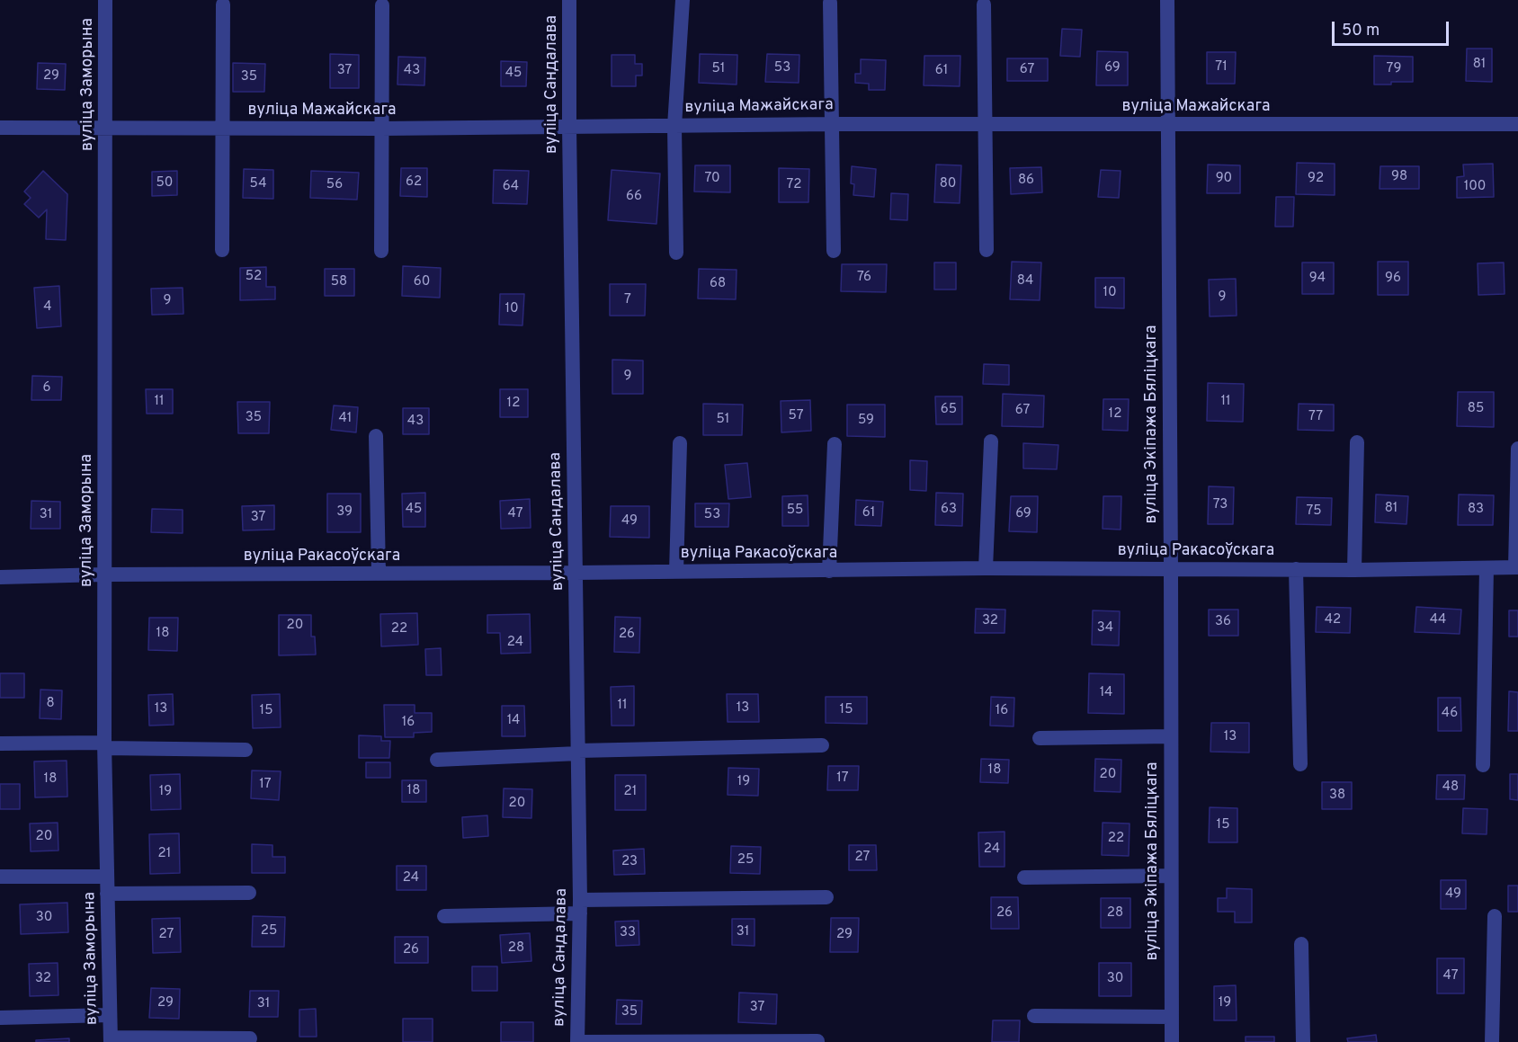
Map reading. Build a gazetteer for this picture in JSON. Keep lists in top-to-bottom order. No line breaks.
{"streets":{"street":["вуліца Заморына","вуліца Сандалава","вуліца Мажайскага","вуліца Экіпажа Бяліцкага","вуліца Ракасоўскага"]},"crossings":[["вуліца Заморына","вуліца Мажайскага"],["вуліца Заморына","вуліца Ракасоўскага"],["вуліца Сандалава","вуліца Мажайскага"],["вуліца Сандалава","вуліца Ракасоўскага"],["вуліца Мажайскага","вуліца Экіпажа Бяліцкага"],["вуліца Экіпажа Бяліцкага","вуліца Ракасоўскага"]],"house_numbers":["81","71","53","69","51","79","67","37","43","61","45","29","35","98","70","90","92","86","62","50","54","80","56","72","64","100","66","52","76","94","96","84","58","60","68","10","9","7","9","4","10","9","6","11","11","12","85","65","67","12","57","77","35","41","51","59","43","73","81","45","63","83","55","75","39","61","47","69","31","53","37","49","42","44","32","36","20","34","22","18","26","24","14","8","11","13","13","15","15","16","46","14","16","13","18","20","17","18","19","17","48","18","19","21","38","20","15","20","22","24","21","27","25","23","24","49","26","28","30","25","31","33","27","29","28","26","47","32","30","29","19","31","37","35"],"scale_bar":"50 m"}
